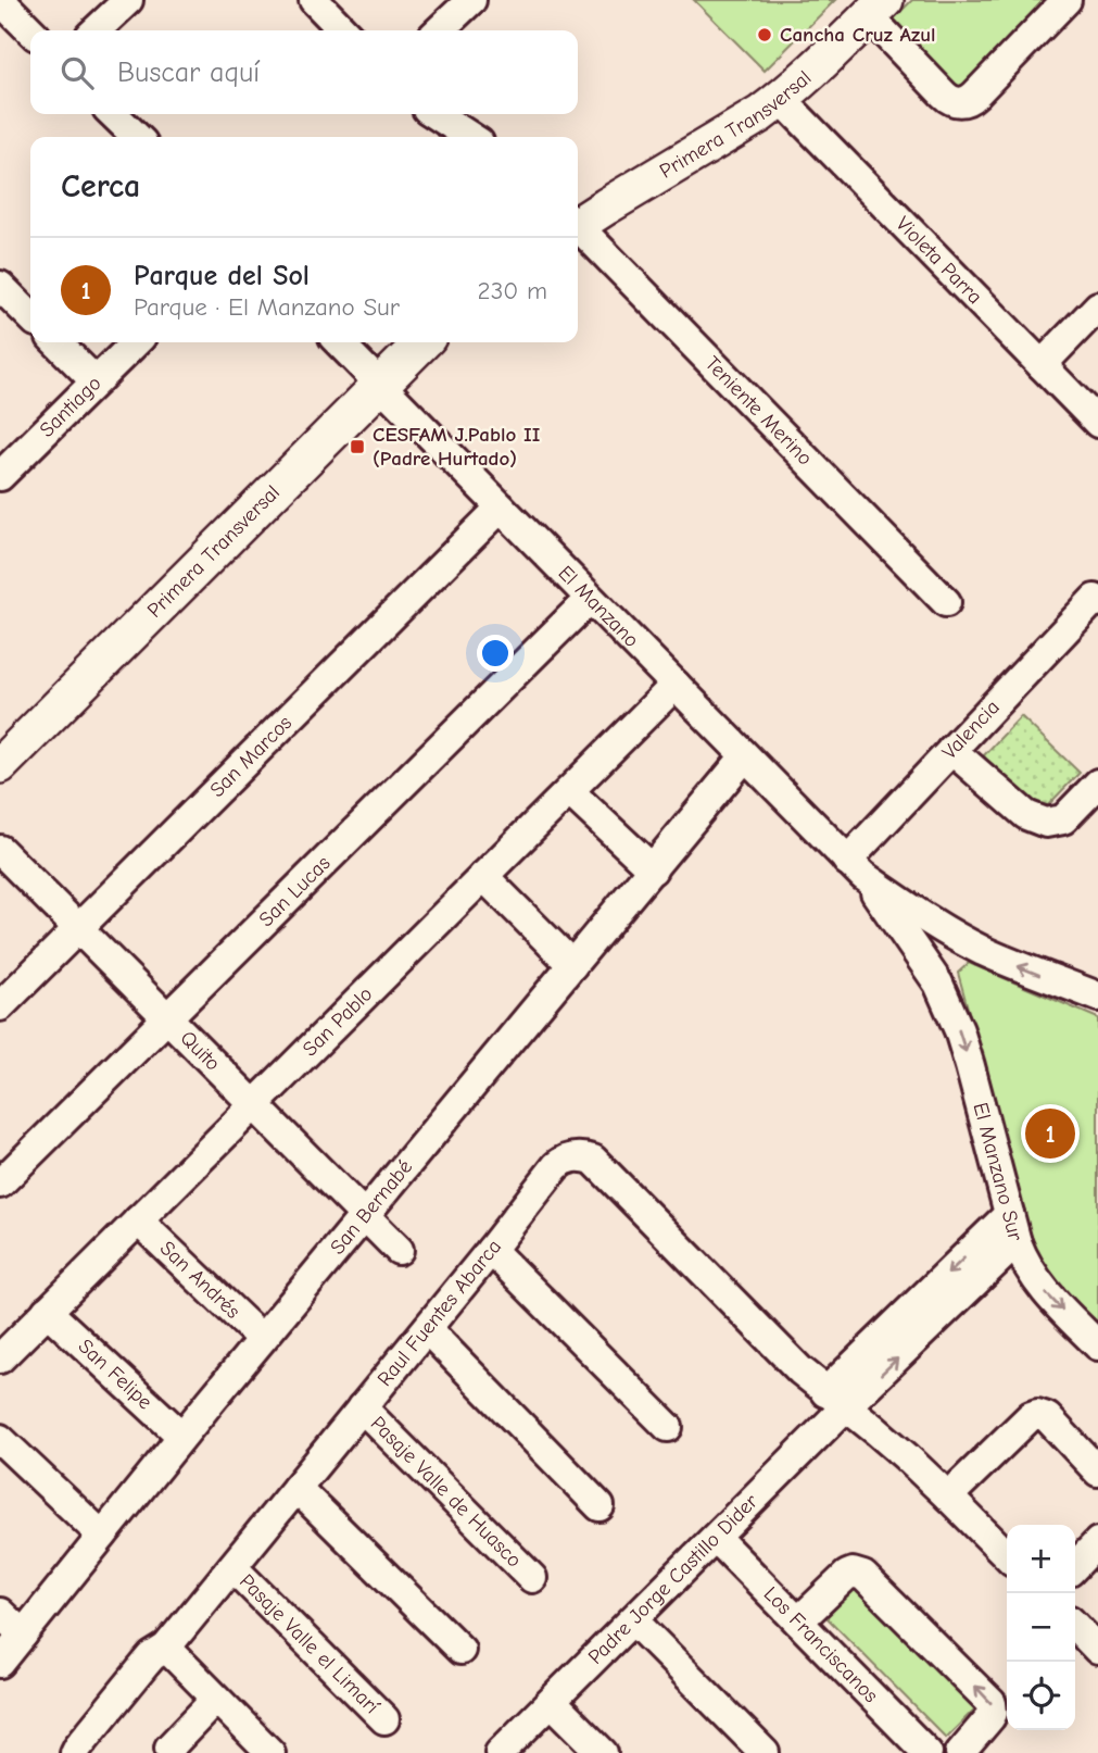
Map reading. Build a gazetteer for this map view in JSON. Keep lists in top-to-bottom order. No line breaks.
{"streets":{"main road":["Primera Transversal"],"street":["Violeta Parra","Santiago","Teniente Merino","El Manzano","Valencia","San Marcos","San Lucas","San Pablo","Quito","El Manzano Sur","San Bernabé","San Andrés","Raul Fuentes Abarca","San Felipe","Pasaje Valle de Huasco","Padre Jorge Castillo Dider","Pasaje Valle el Limarí","Los Franciscanos"]},"crossings":[["Primera Transversal","Violeta Parra"],["Primera Transversal","El Manzano"],["El Manzano","Valencia"],["El Manzano","San Marcos"],["El Manzano","San Lucas"],["El Manzano","San Pablo"],["El Manzano","El Manzano Sur"],["El Manzano","San Bernabé"],["San Marcos","Quito"],["San Lucas","Quito"],["San Pablo","Quito"],["San Pablo","San Andrés"],["San Pablo","San Felipe"],["Quito","San Bernabé"],["San Bernabé","San Andrés"],["San Bernabé","San Felipe"],["Raul Fuentes Abarca","Pasaje Valle de Huasco"],["Raul Fuentes Abarca","Padre Jorge Castillo Dider"],["Raul Fuentes Abarca","Pasaje Valle el Limarí"],["Padre Jorge Castillo Dider","Los Franciscanos"]],"one_way":["El Manzano Sur"],"places":{"other":["Cancha Cruz Azul"],"transit":["CESFAM J.Pablo II (Padre Hurtado)"]},"page":{"search":"Buscar aquí","heading":"Cerca","list":[{"mark":"1","name":"Parque del Sol","note":"Parque · El Manzano Sur","value":"230 m"}],"pins":"1","map_buttons":["+","−"]}}
